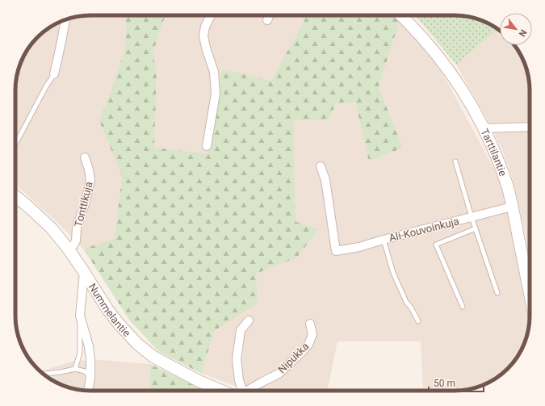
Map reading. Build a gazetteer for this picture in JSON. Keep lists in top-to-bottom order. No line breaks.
{"streets":{"street":["Tarttilantie","Tonttikuja","Ali-Kouvoinkuja","Nummelantie","Nipukka"]},"crossings":[["Tarttilantie","Ali-Kouvoinkuja"],["Tonttikuja","Nummelantie"]],"scale_bar":"50 m","north":"bottom right"}
